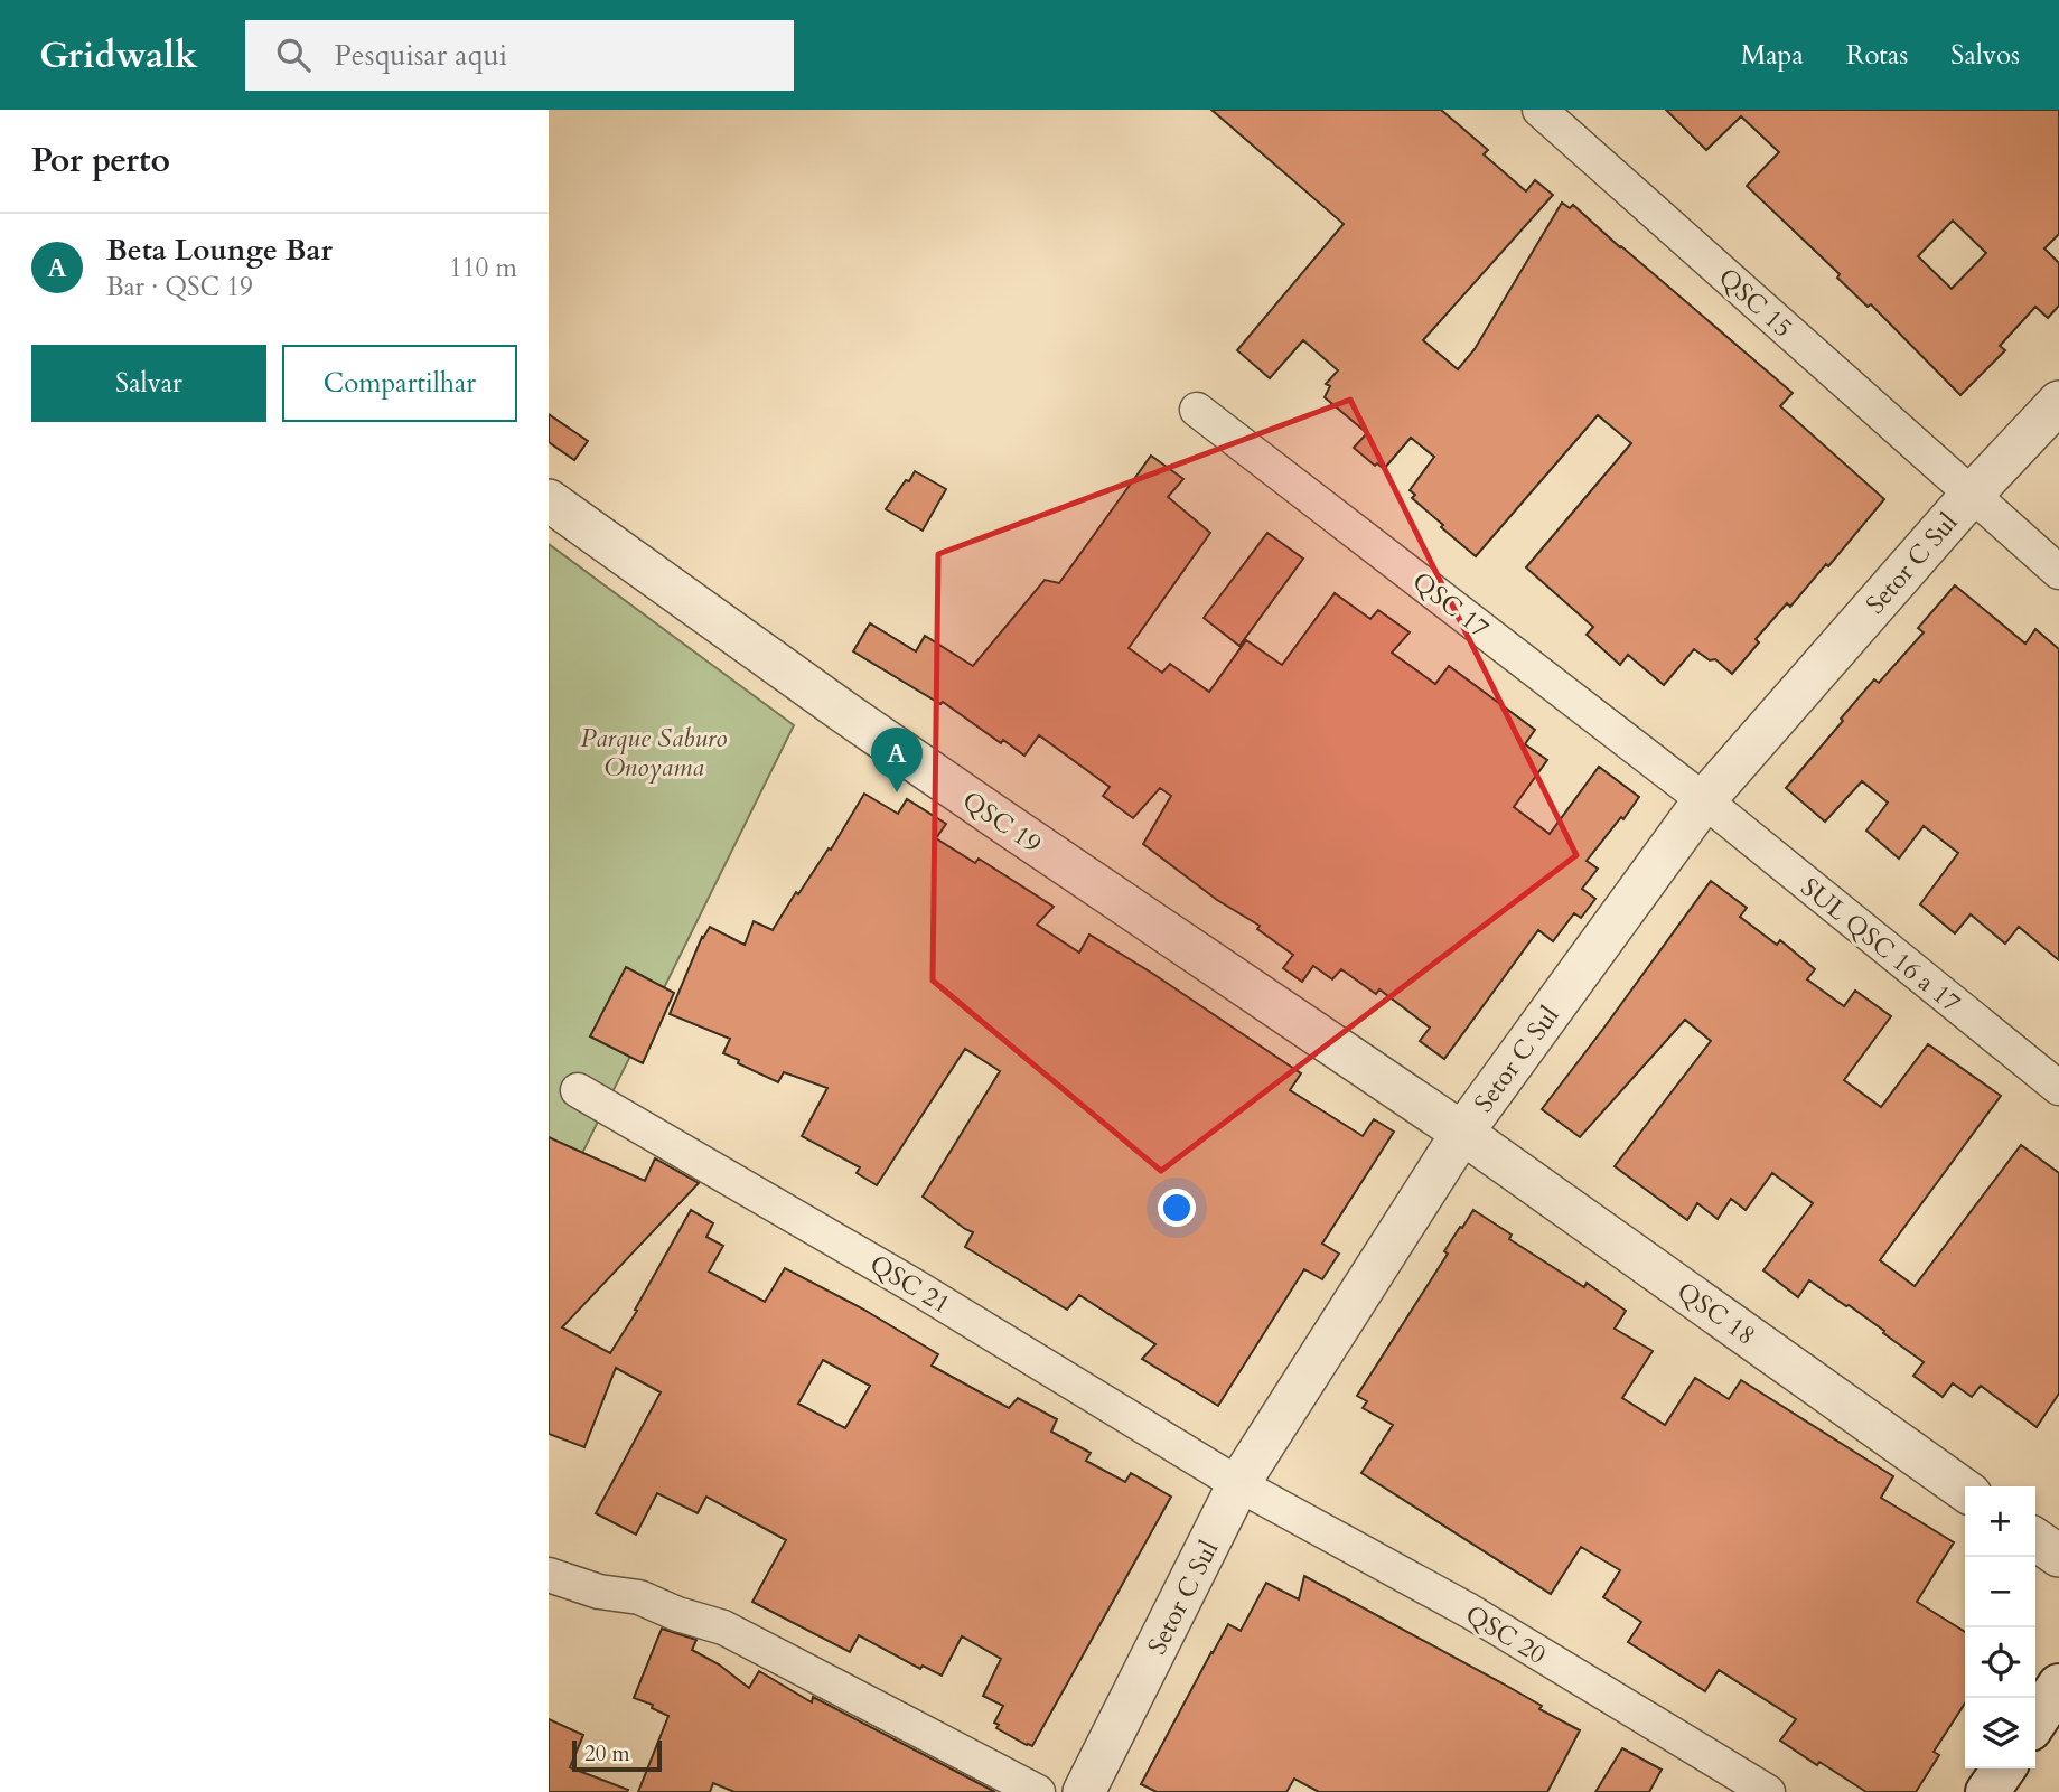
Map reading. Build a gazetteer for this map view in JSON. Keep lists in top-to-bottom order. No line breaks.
{"streets":{"street":["QSC 15","Setor C Sul","QSC 17","QSC 19","SUL QSC 16 a 17","QSC 21","QSC 18","QSC 20"]},"crossings":[["QSC 15","Setor C Sul"],["Setor C Sul","QSC 17"],["Setor C Sul","QSC 19"],["Setor C Sul","SUL QSC 16 a 17"],["Setor C Sul","QSC 21"],["Setor C Sul","QSC 18"],["Setor C Sul","QSC 20"],["QSC 17","SUL QSC 16 a 17"],["QSC 19","QSC 18"],["QSC 21","QSC 20"]],"parks":["Parque Saburo Onoyama"],"scale_bar":"20 m","page":{"header":"Gridwalk","search":"Pesquisar aqui","nav":["Mapa","Rotas","Salvos"],"heading":"Por perto","list":[{"mark":"A","name":"Beta Lounge Bar","note":"Bar · QSC 19","value":"110 m"}],"buttons":["Salvar","Compartilhar"],"pins":"A","map_buttons":["+","−"],"scale":"20 m"}}
